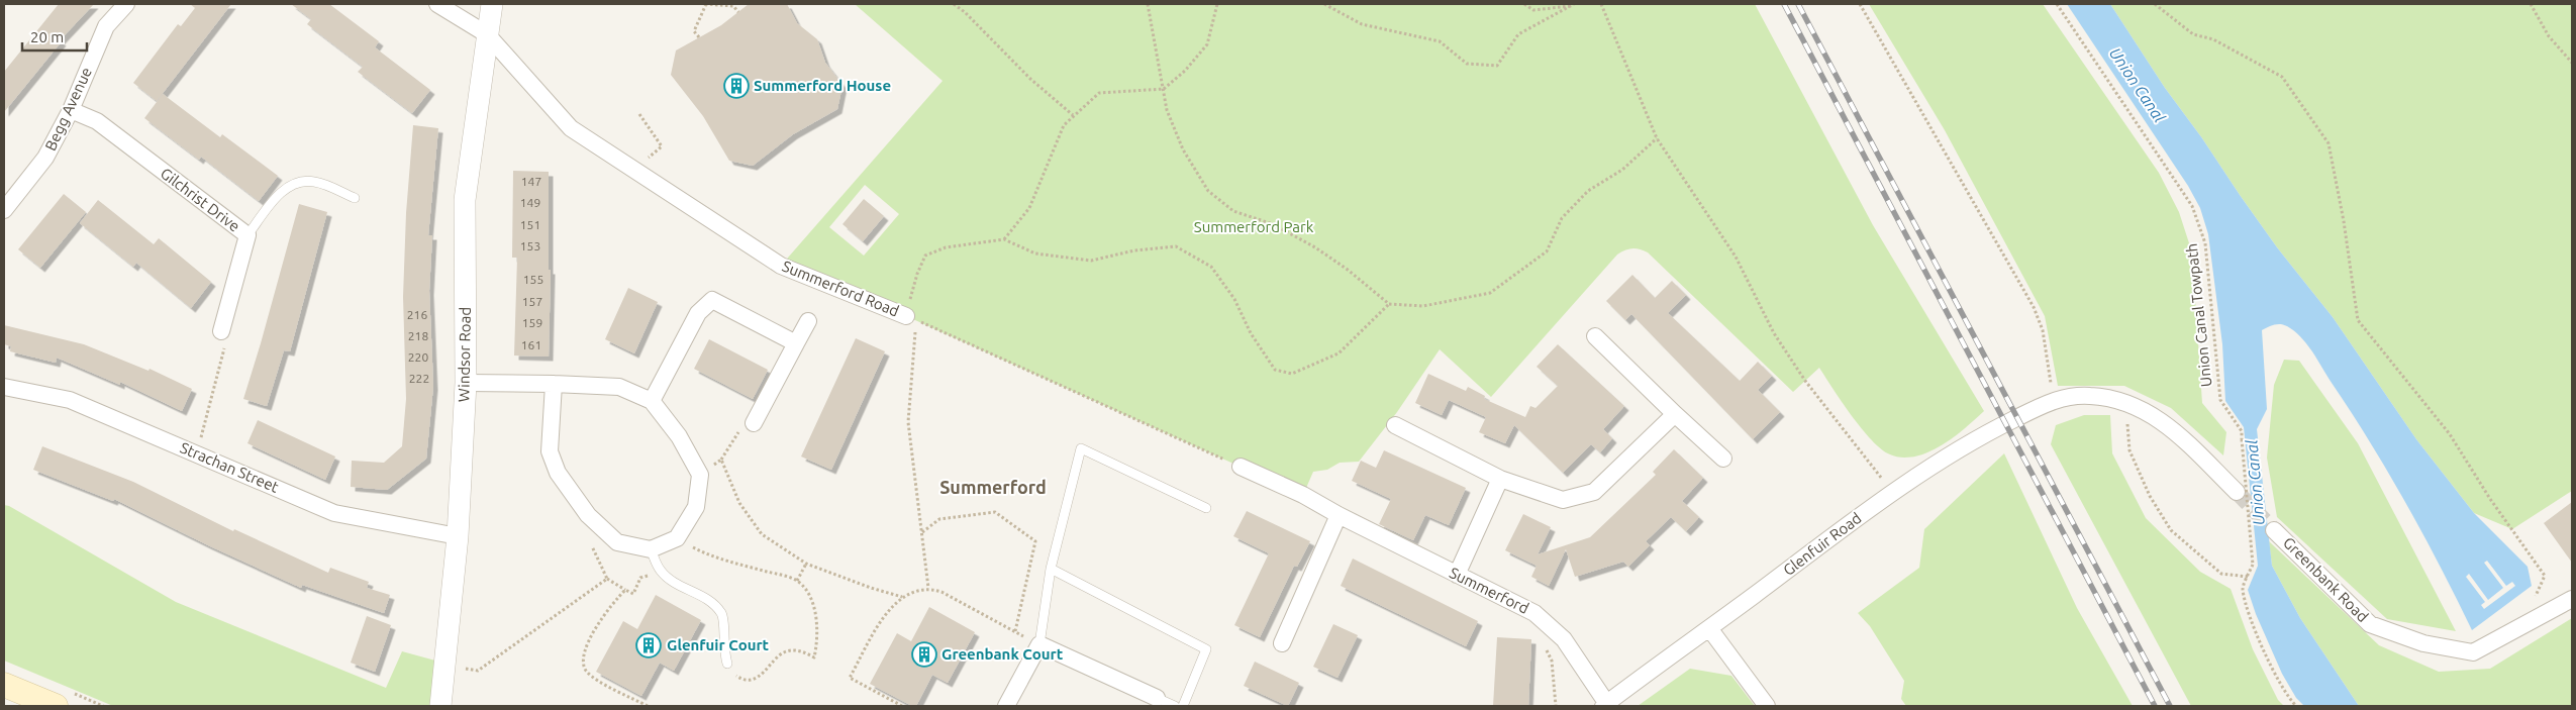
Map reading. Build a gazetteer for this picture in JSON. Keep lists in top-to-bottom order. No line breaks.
{"streets":{"street":["Begg Avenue","Gilchrist Drive","Summerford Road","Windsor Road","Strachan Street","Glenfuir Road","Greenbank Road","Summerford"],"path":["Union Canal Towpath"]},"crossings":[["Begg Avenue","Gilchrist Drive"],["Summerford Road","Windsor Road"],["Summerford Road","Summerford"],["Windsor Road","Strachan Street"],["Glenfuir Road","Summerford"]],"districts":["Summerford"],"water":["Union Canal"],"parks":["Summerford Park"],"places":{"building":["Summerford House","Glenfuir Court","Greenbank Court"]},"house_numbers":["147","149","151","153","155","157","216","159","218","161","220","222"],"scale_bar":"20 m"}
